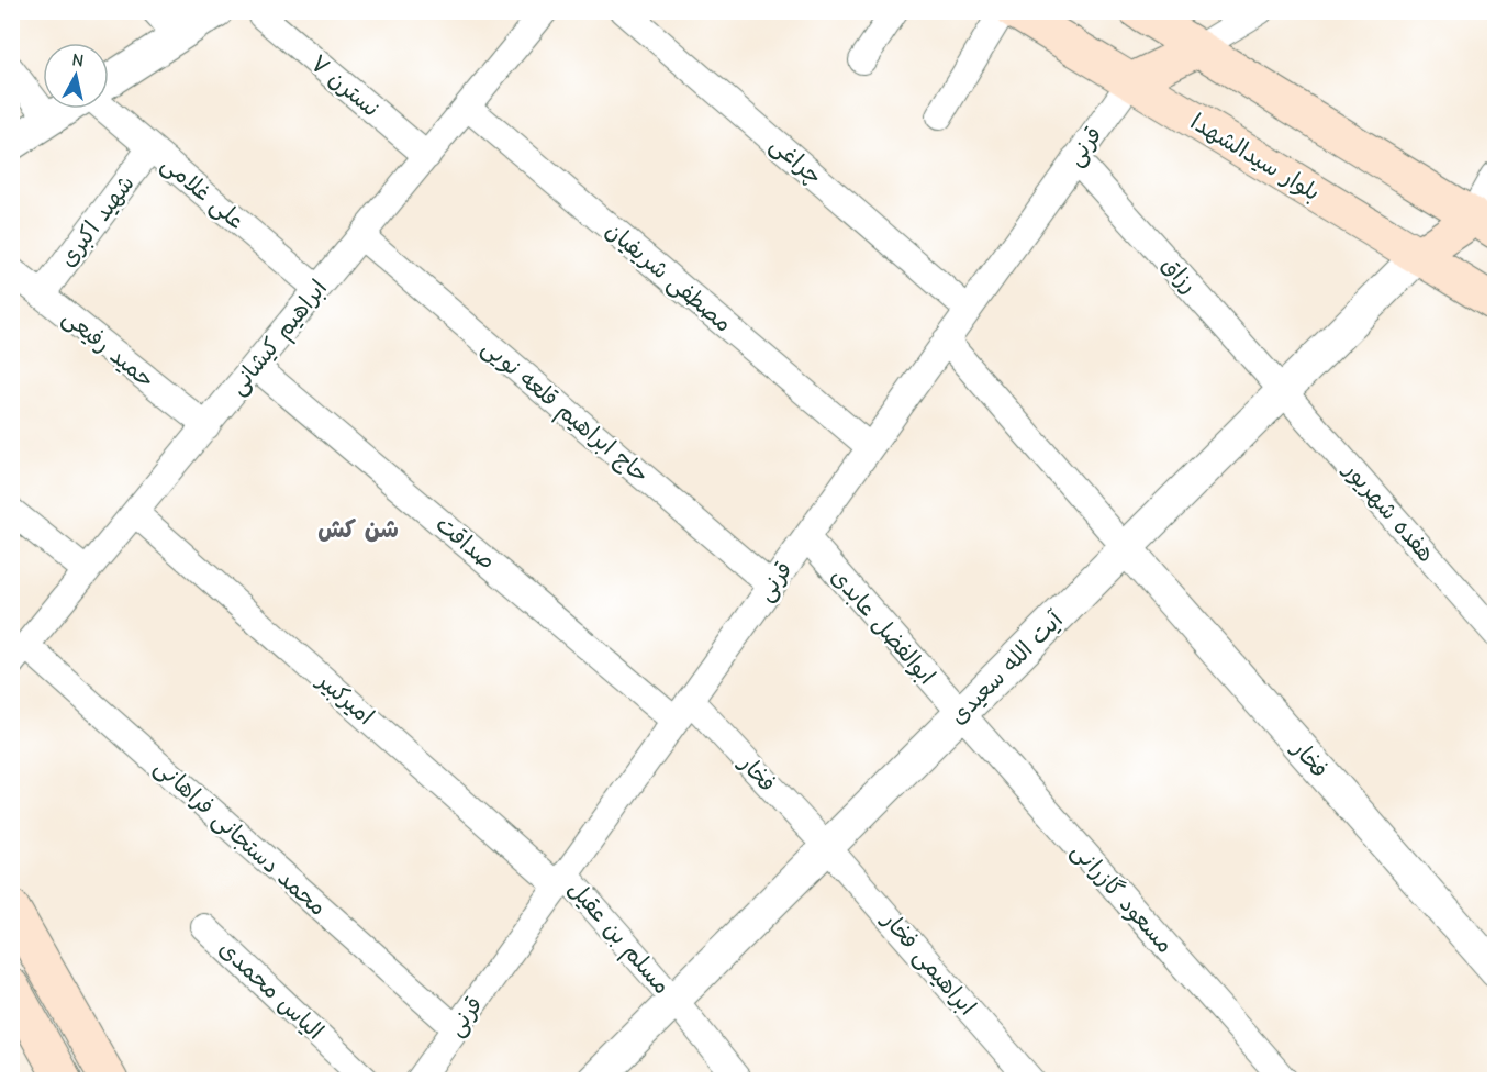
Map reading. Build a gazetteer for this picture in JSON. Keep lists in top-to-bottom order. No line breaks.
{"streets":{"main road":["بلوار سیدالشهدا"],"street":["نسترن ۷","قرنی","چراغی","علی غلامی","شهید اکبری","رزاق","مصطفی شریفیان","ابراهیم کیشانی","حمید رفیعی","حاج ابراهیم قلعه نویی","هفده شهریور","صداقت","ابوالفضل عابدی","آیت الله سعیدی","امیرکبیر","فخار","محمد دستجانی فراهانی","مسعود گازرانی","مسلم بن عقیل","ابراهیمی فخار","الیاس محمدی"]},"crossings":[["نسترن ۷","ابراهیم کیشانی"],["قرنی","بلوار سیدالشهدا"],["قرنی","چراغی"],["قرنی","رزاق"],["قرنی","مصطفی شریفیان"],["قرنی","حاج ابراهیم قلعه نویی"],["قرنی","صداقت"],["قرنی","ابوالفضل عابدی"],["قرنی","امیرکبیر"],["قرنی","فخار"],["قرنی","محمد دستجانی فراهانی"],["قرنی","مسلم بن عقیل"],["بلوار سیدالشهدا","آیت الله سعیدی"],["علی غلامی","شهید اکبری"],["علی غلامی","ابراهیم کیشانی"],["شهید اکبری","حمید رفیعی"],["رزاق","هفده شهریور"],["رزاق","آیت الله سعیدی"],["مصطفی شریفیان","ابراهیم کیشانی"],["ابراهیم کیشانی","حمید رفیعی"],["ابراهیم کیشانی","حاج ابراهیم قلعه نویی"],["ابراهیم کیشانی","صداقت"],["ابراهیم کیشانی","امیرکبیر"],["ابراهیم کیشانی","محمد دستجانی فراهانی"],["هفده شهریور","آیت الله سعیدی"],["صداقت","فخار"],["ابوالفضل عابدی","آیت الله سعیدی"],["ابوالفضل عابدی","مسعود گازرانی"],["آیت الله سعیدی","فخار"],["آیت الله سعیدی","مسعود گازرانی"],["آیت الله سعیدی","مسلم بن عقیل"],["آیت الله سعیدی","ابراهیمی فخار"],["امیرکبیر","مسلم بن عقیل"],["فخار","ابراهیمی فخار"]],"districts":["شن کش"],"north":"top"}
